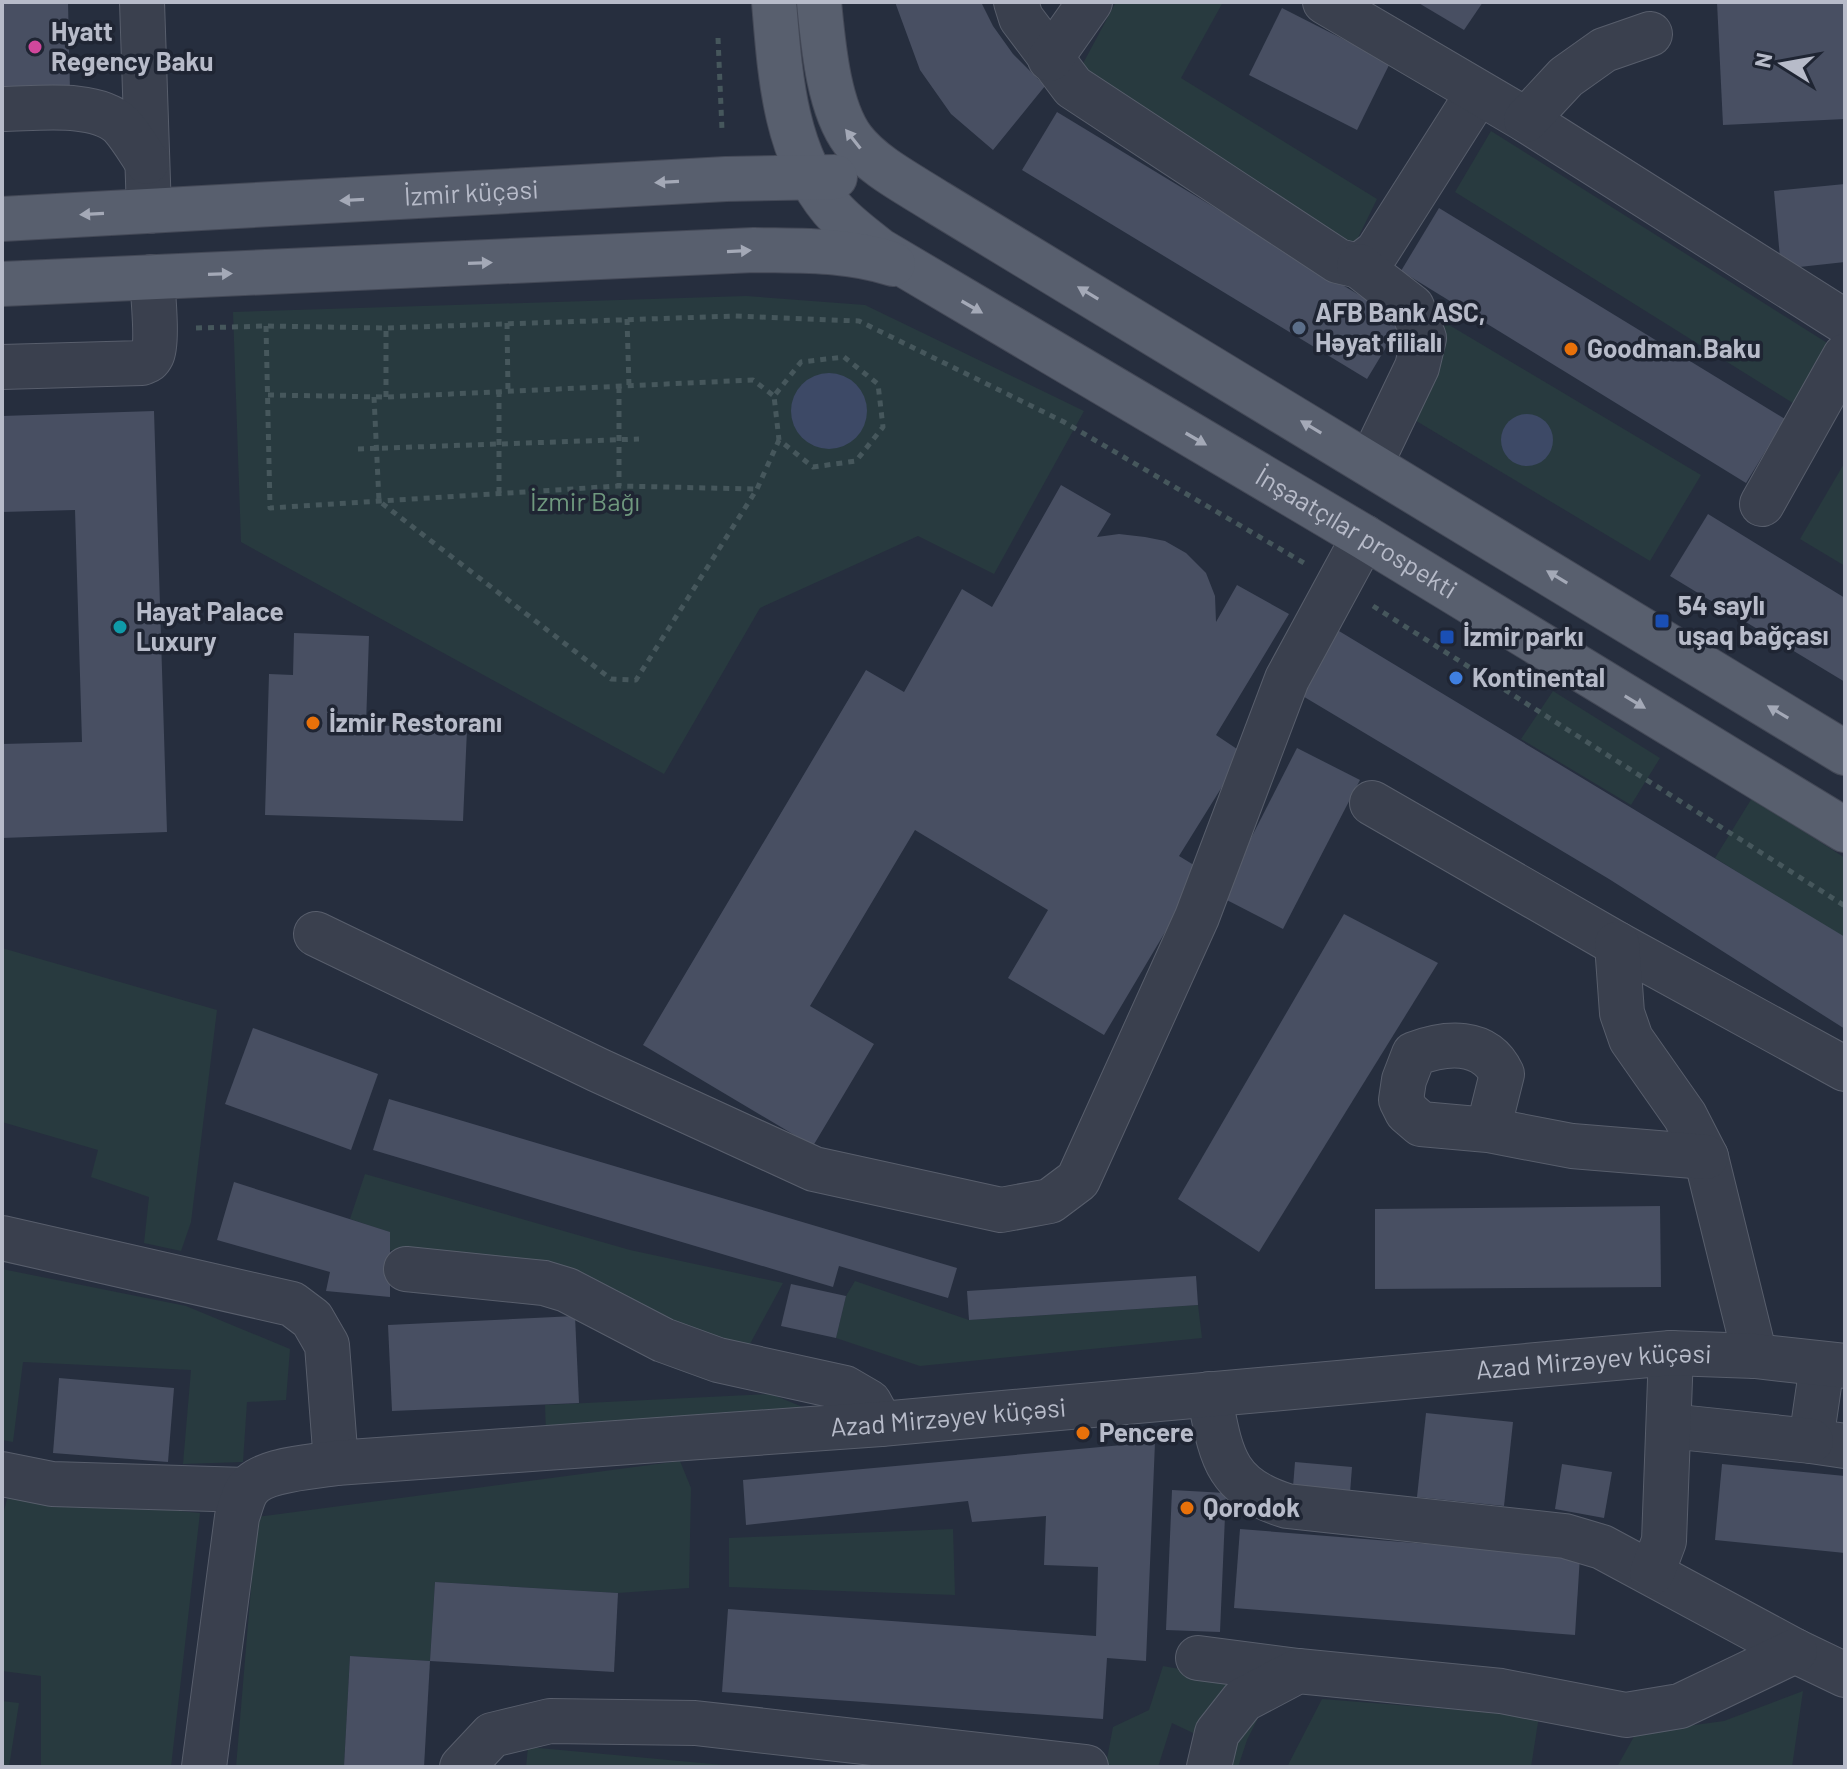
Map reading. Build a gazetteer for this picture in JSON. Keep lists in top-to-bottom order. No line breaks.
{"streets":{"main road":["İzmir küçəsi","İnşaatçılar prospekti"],"street":["Azad Mirzəyev küçəsi"]},"parks":["İzmir Bağı"],"places":{"other":["Hyatt Regency Baku","AFB Bank ASC, Həyat filialı","Goodman.Baku","Hayat Palace Luxury","Kontinental","İzmir Restoranı","Pencere","Qorodok"],"transit":["54 saylı uşaq bağçası","İzmir parkı"]},"north":"left"}
